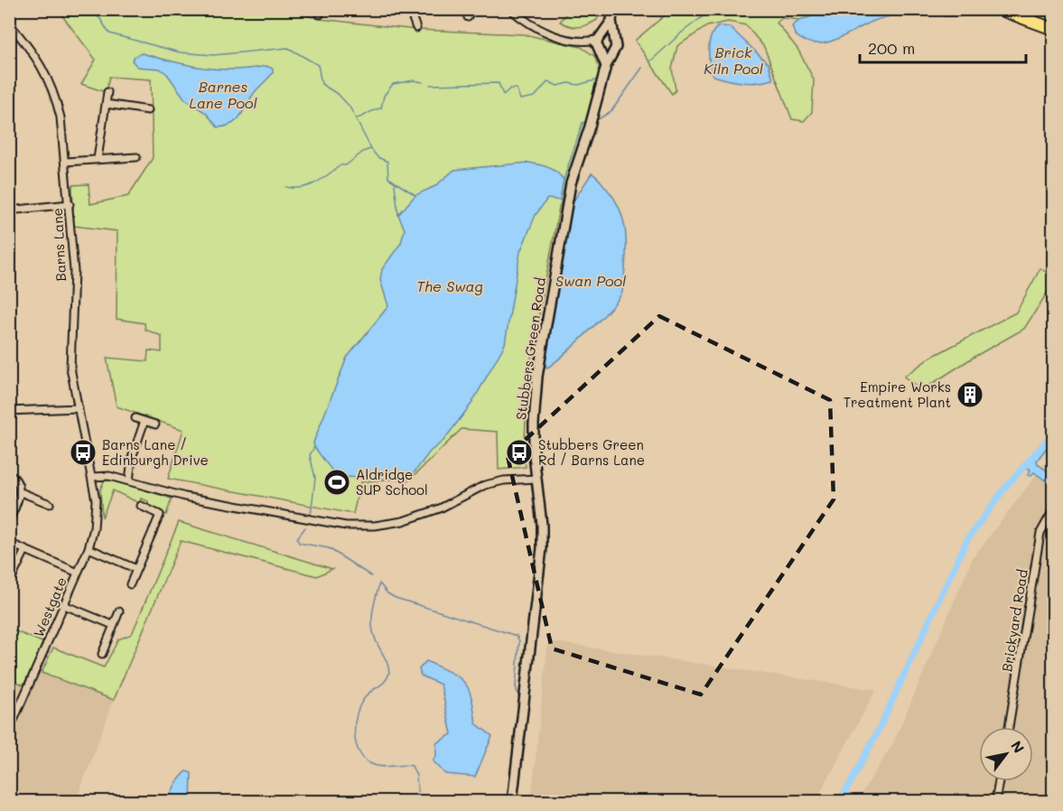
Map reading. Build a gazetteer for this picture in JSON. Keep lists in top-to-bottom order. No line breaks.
{"streets":{"street":["Barns Lane","Stubbers Green Road","Westgate","Brickyard Road"]},"crossings":[["Barns Lane","Westgate"]],"water":["Brick Kiln Pool","Barnes Lane Pool","Swan Pool","The Swag"],"places":{"building":["Empire Works Treatment Plant"],"bus stop":["Barns Lane / Edinburgh Drive","Stubbers Green Rd / Barns Lane"],"sports":["Aldridge SUP School"]},"scale_bar":"200 m","north":"top right"}
